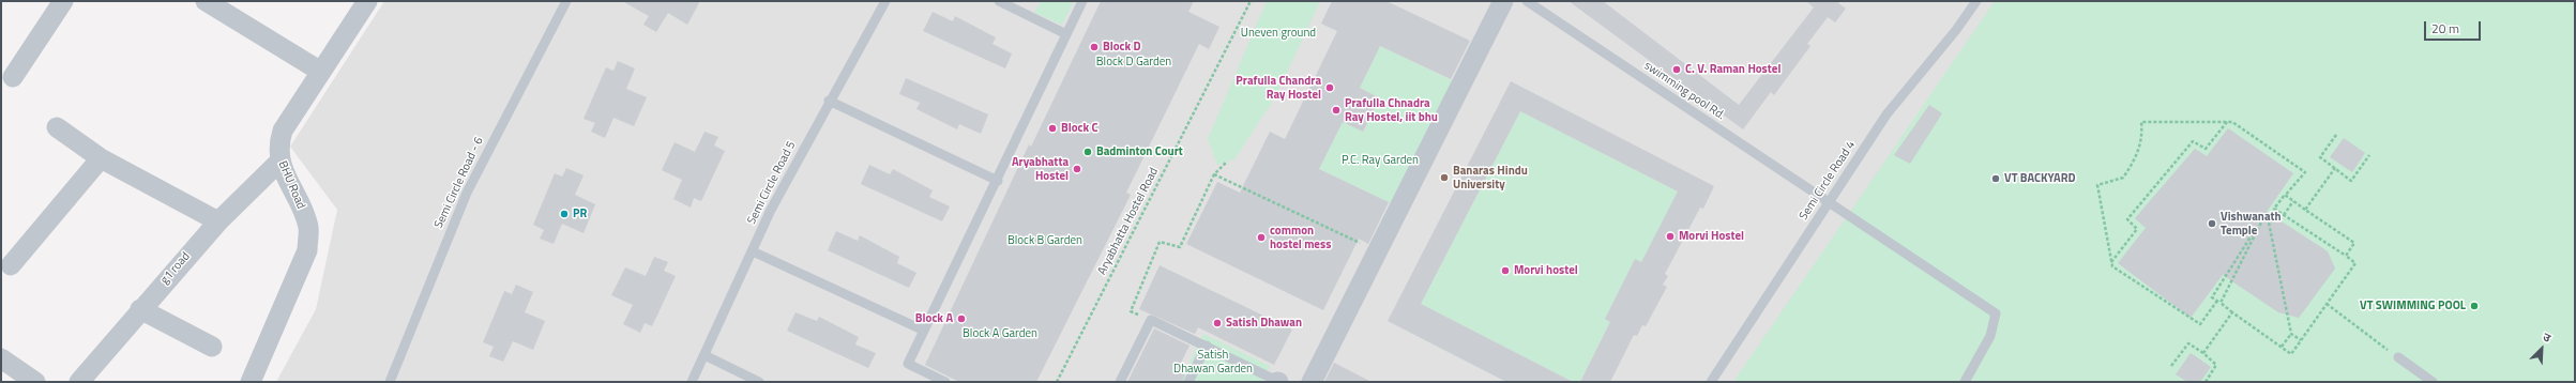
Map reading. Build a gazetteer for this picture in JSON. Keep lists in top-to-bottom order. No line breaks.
{"streets":{"street":["BHU Road","g1 road"],"lane":["swimming pool Rd.","Semi Circle Road 4","Semi Circle Road - 6","Semi Circle Road 5"],"path":["Aryabhatta Hostel Road"]},"crossings":[["swimming pool Rd.","Semi Circle Road 4"],["BHU Road","g1 road"]],"parks":["Uneven ground","Block D Garden","P.C. Ray Garden","Block B Garden","Block A Garden","Satish Dhawan Garden"],"places":["Block D","C. V. Raman Hostel","Prafulla Chandra Ray Hostel","Prafulla Chnadra Ray Hostel, iit bhu","Block C","Badminton Court","Aryabhatta Hostel","Banaras Hindu University","VT BACKYARD","PR","Vishwanath Temple","Morvi Hostel","common hostel mess","Morvi hostel","VT SWIMMING POOL","Block A","Satish Dhawan"],"scale_bar":"20 m","north":"top right"}
